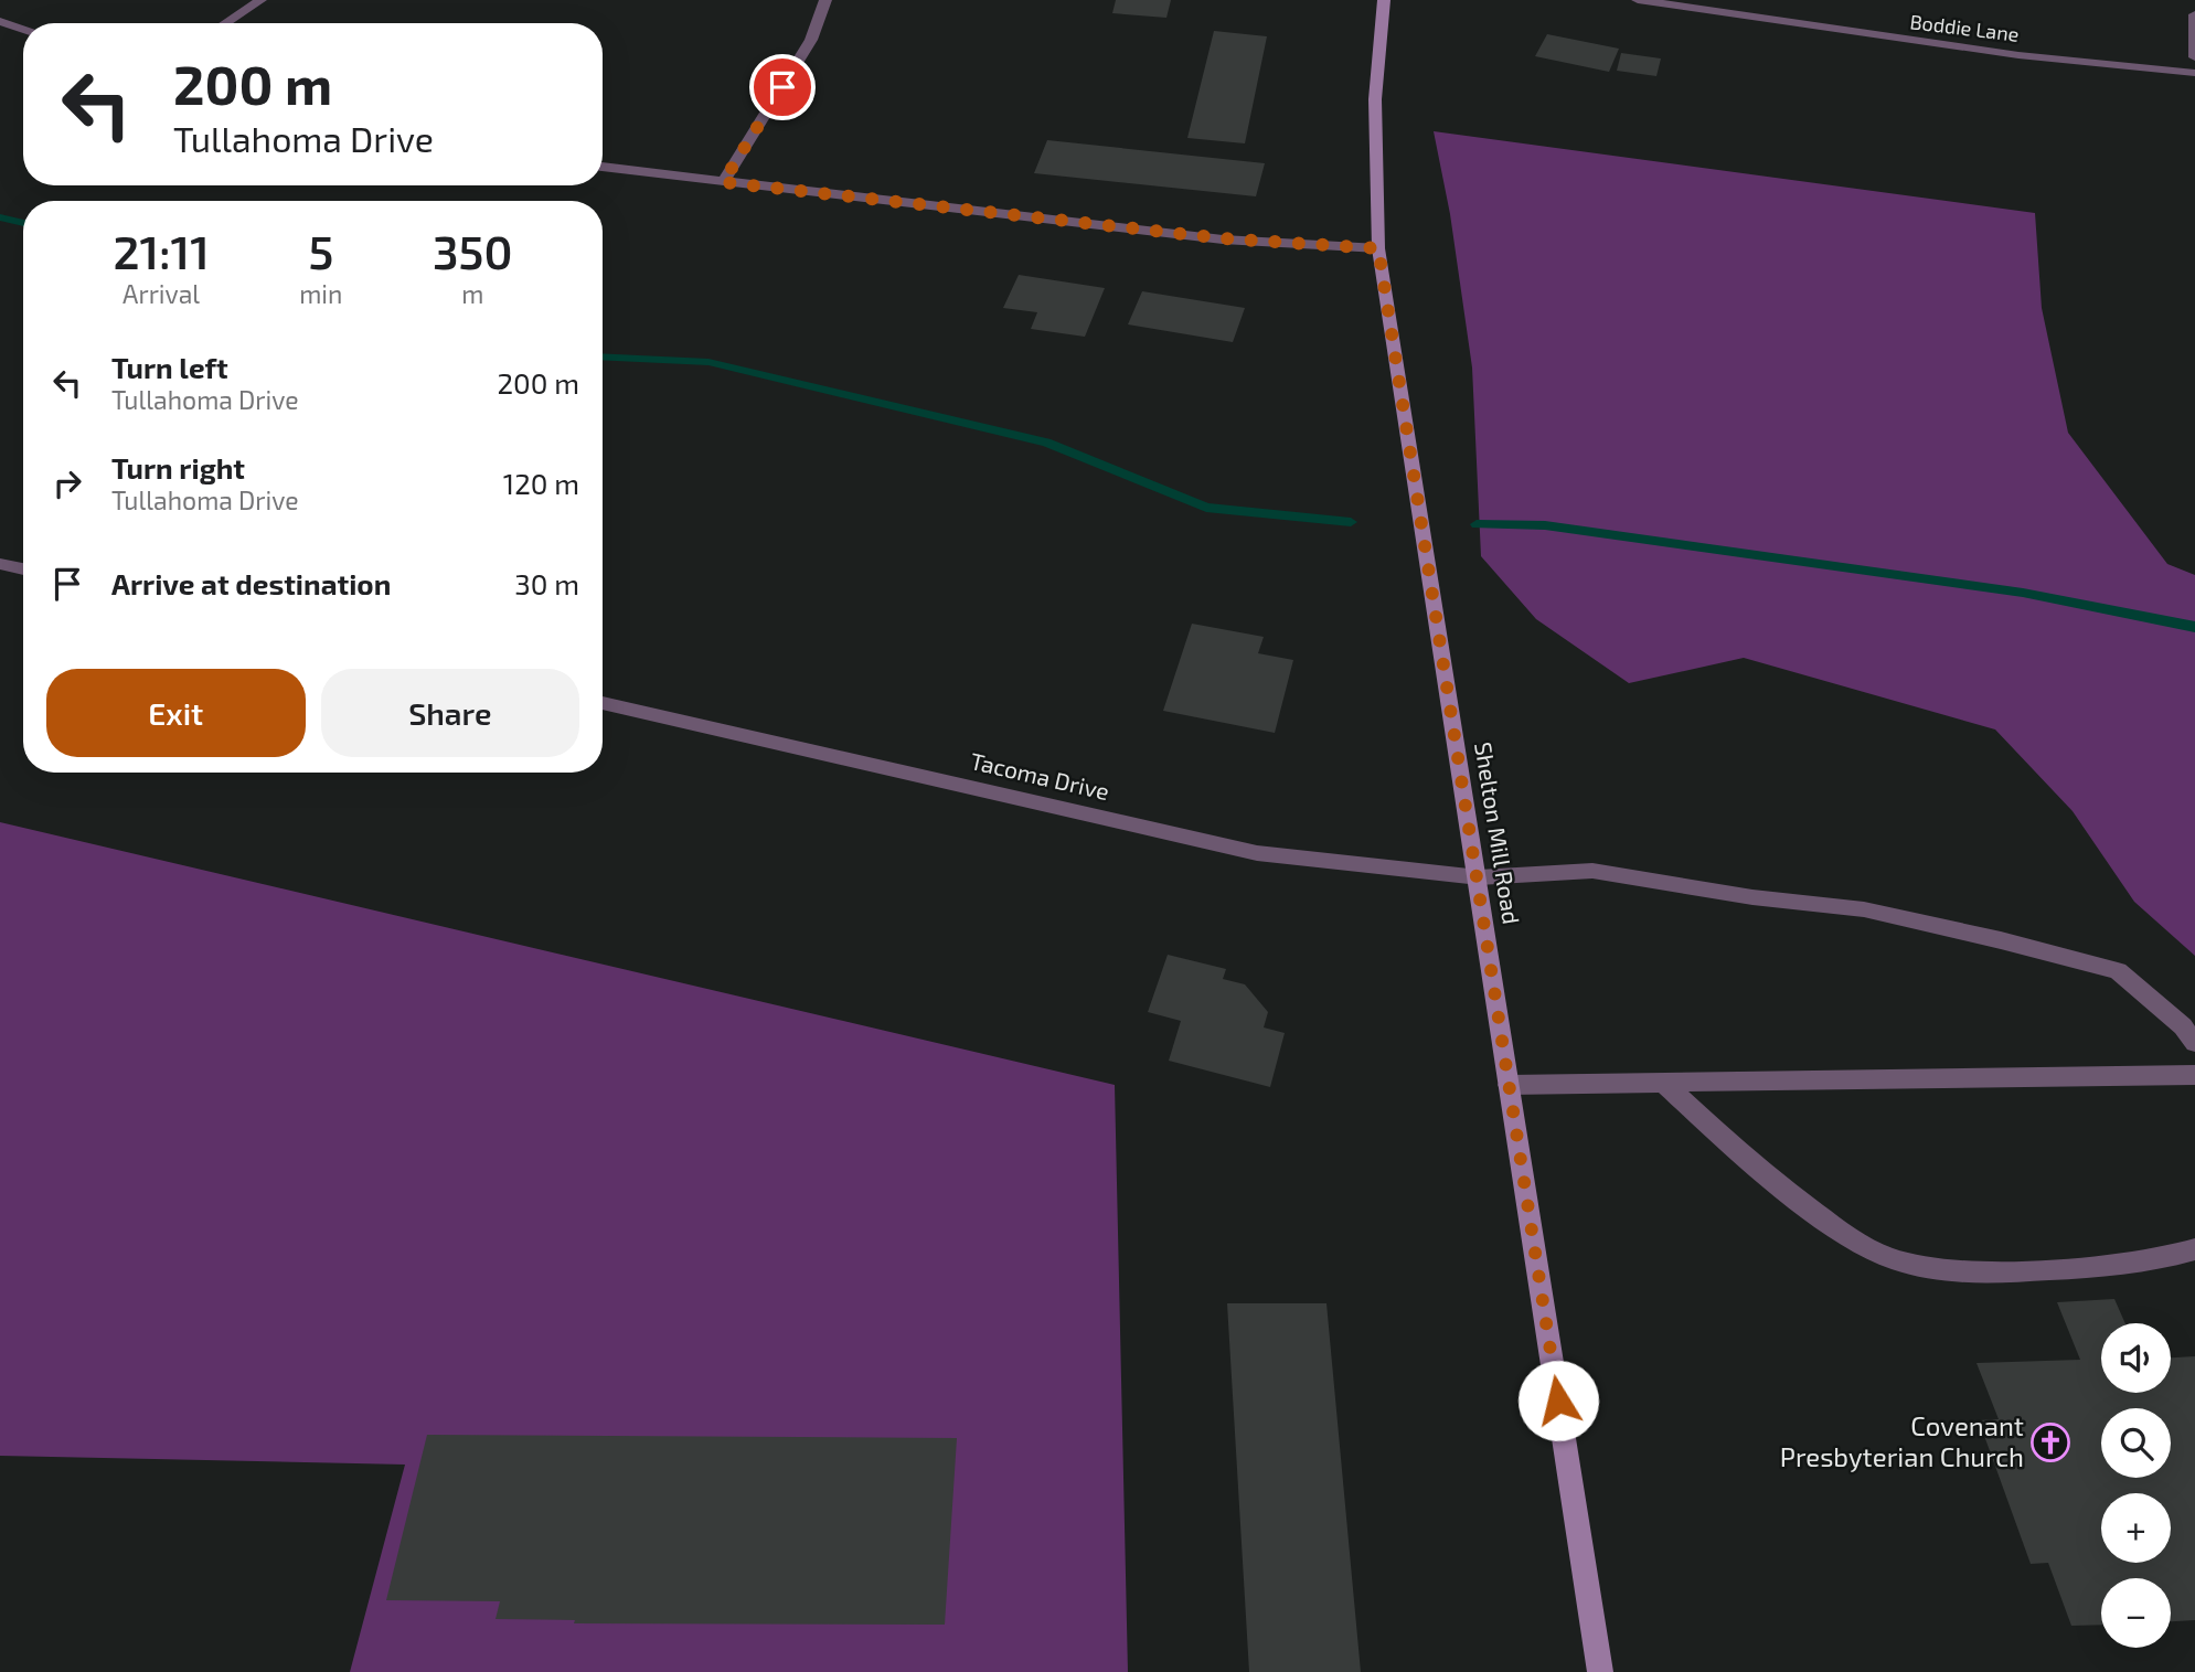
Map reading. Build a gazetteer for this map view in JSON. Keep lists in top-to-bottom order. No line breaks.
{"streets":{"street":["Boddie Lane","Tacoma Drive","Shelton Mill Road"]},"crossings":[["Tacoma Drive","Shelton Mill Road"]],"places":{"church":["Covenant Presbyterian Church"]},"page":{"turn":["200 m","Tullahoma Drive"],"eta":["21:11","Arrival","5","min","350","m"],"list":[{"name":"Turn left","note":"Tullahoma Drive","value":"200 m"},{"name":"Turn right","note":"Tullahoma Drive","value":"120 m"},{"name":"Arrive at destination","value":"30 m"}],"buttons":["Exit","Share"],"map_buttons":["+","−"]}}
